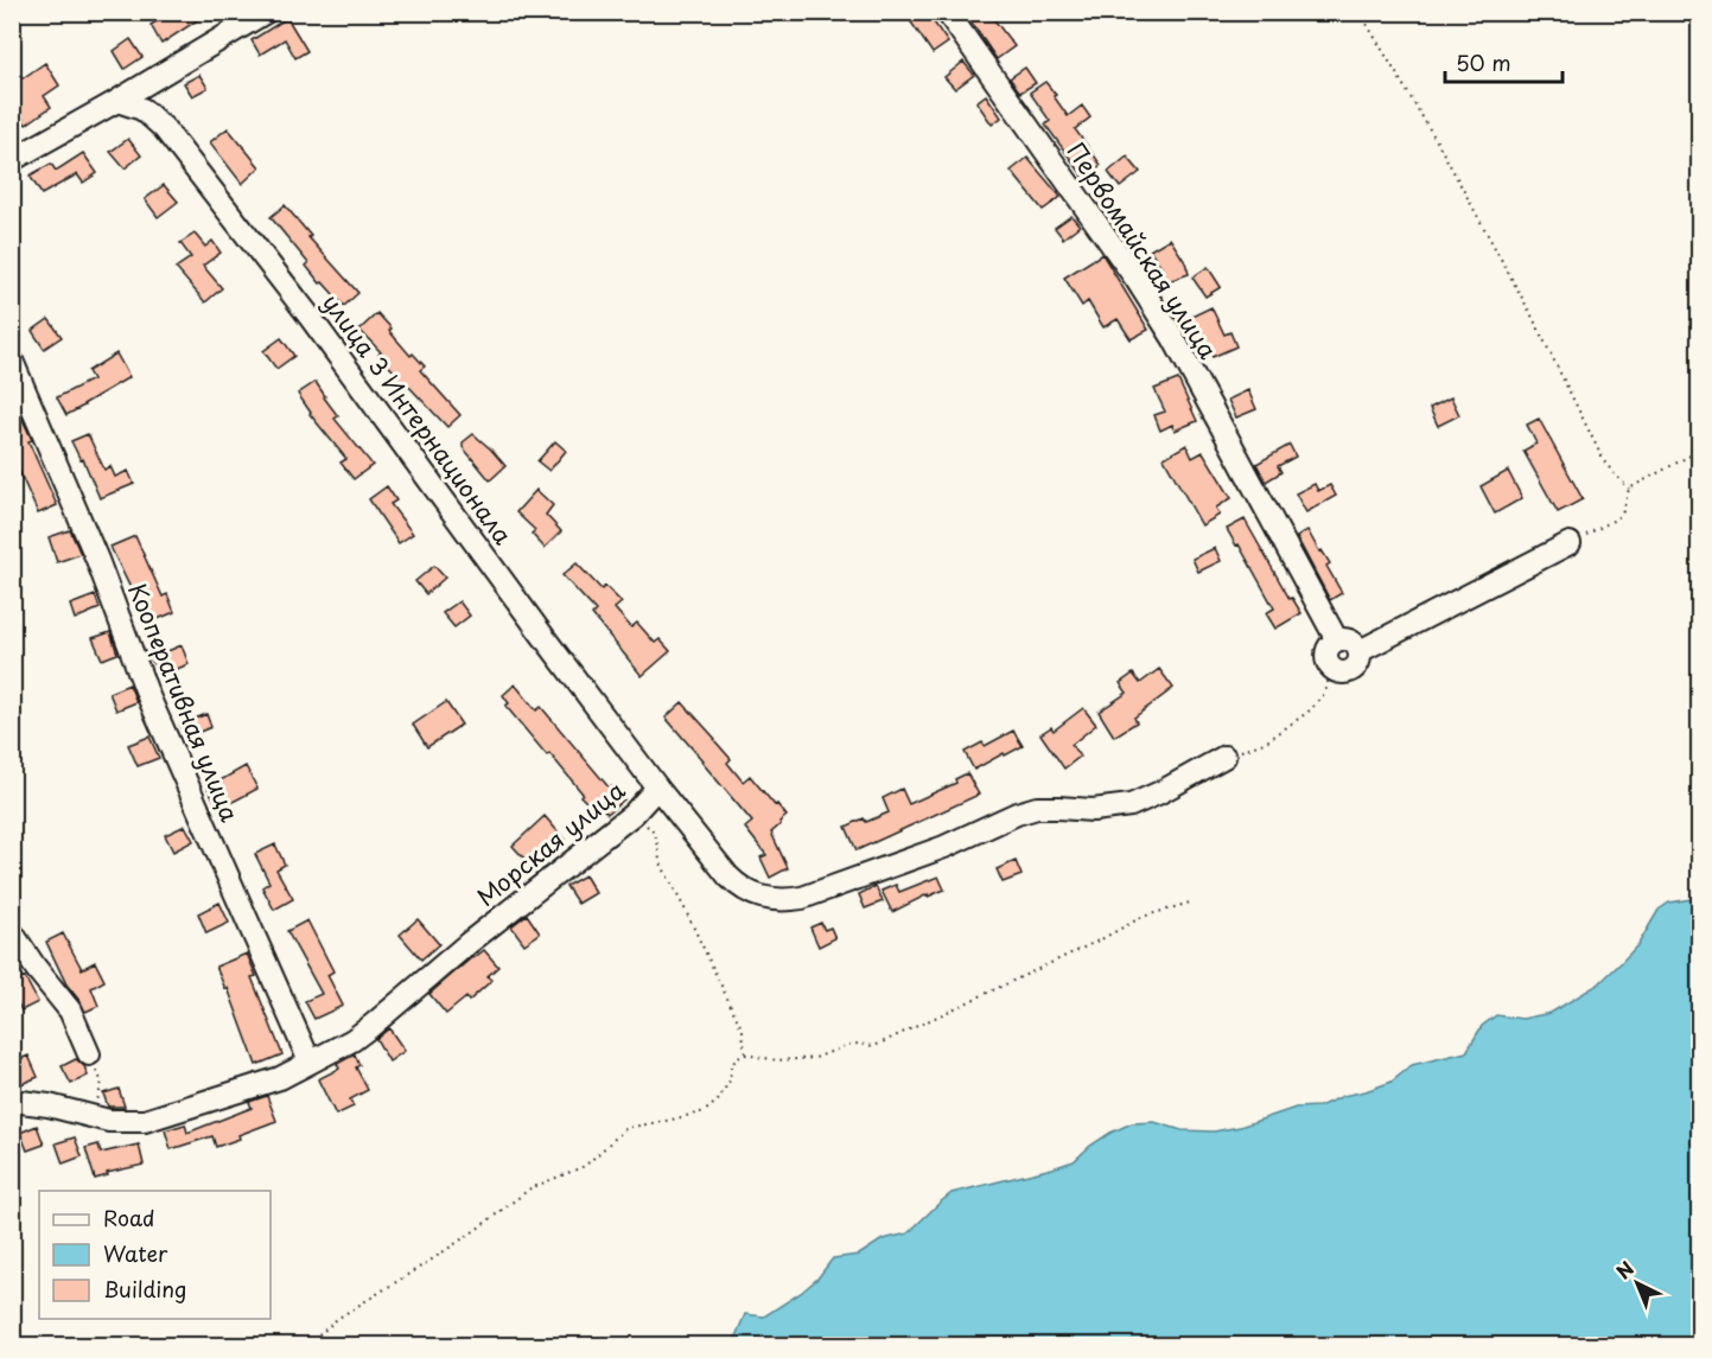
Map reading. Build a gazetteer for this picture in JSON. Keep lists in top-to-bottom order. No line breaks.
{"streets":{"street":["Первомайская улица","улица 3 Интернационала","Кооперативная улица","Морская улица"]},"crossings":[["улица 3 Интернационала","Морская улица"],["Кооперативная улица","Морская улица"]],"legend":["Road","Water","Building"],"scale_bar":"50 m","north":"top left"}
